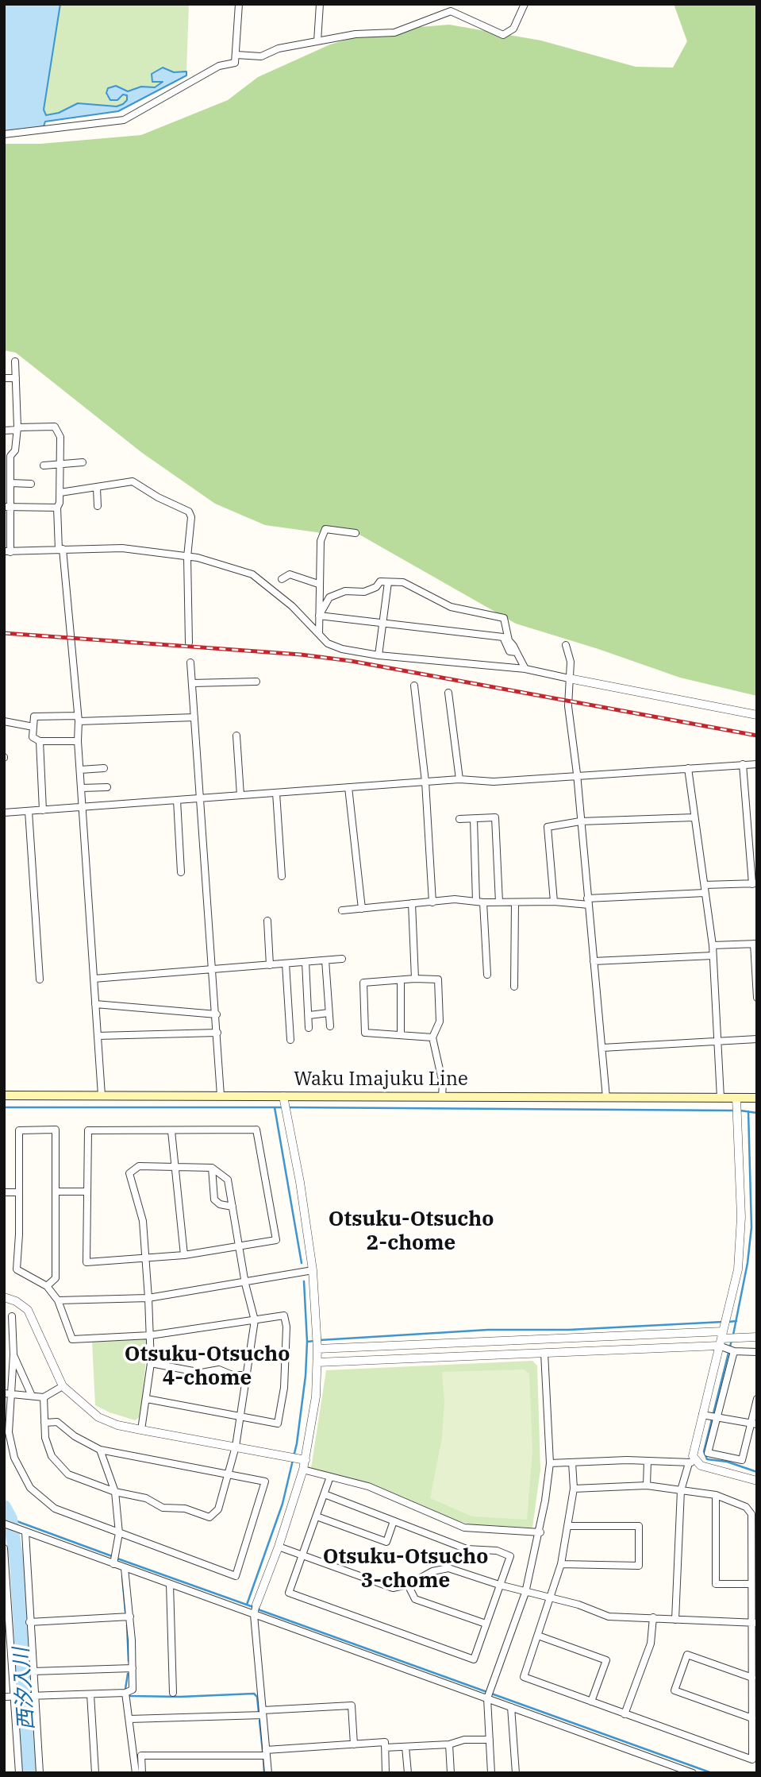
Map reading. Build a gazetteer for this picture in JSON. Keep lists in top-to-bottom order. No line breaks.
{"streets":{"main road":["Waku Imajuku Line"]},"districts":["Otsuku-Otsucho 2-chome","Otsuku-Otsucho 4-chome","Otsuku-Otsucho 3-chome"],"water":["西汐入川"]}
